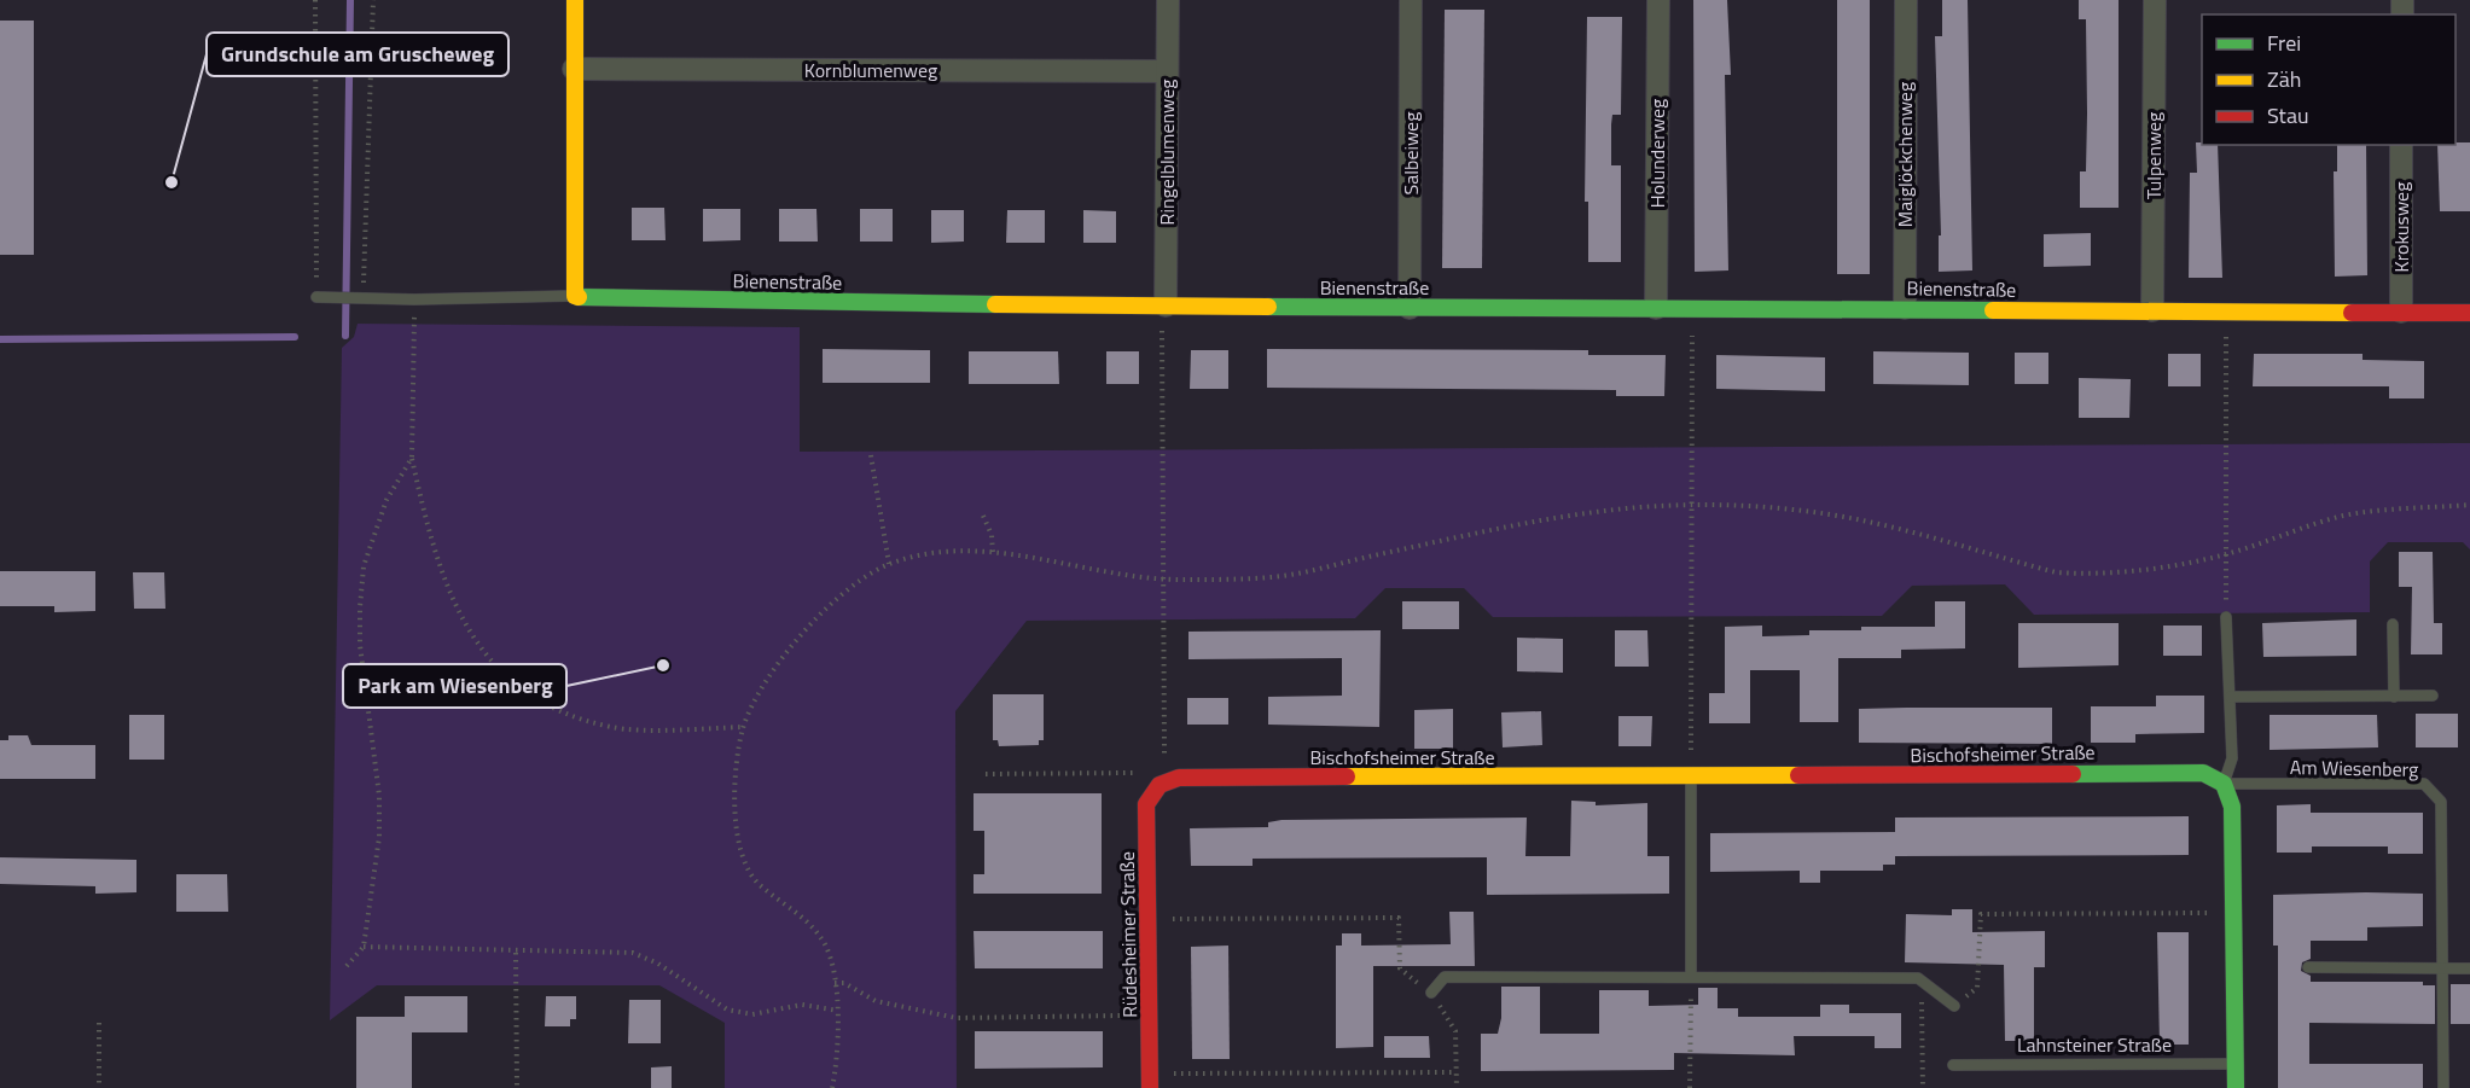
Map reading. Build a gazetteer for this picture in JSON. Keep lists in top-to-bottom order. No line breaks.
{"streets":{"street":["Kornblumenweg","Ringelblumenweg","Salbeiweg","Holunderweg","Maiglöckchenweg","Tulpenweg","Krokusweg","Bienenstraße","Bischofsheimer Straße","Rüdesheimer Straße"],"lane":["Am Wiesenberg","Lahnsteiner Straße"]},"crossings":[["Kornblumenweg","Ringelblumenweg"],["Ringelblumenweg","Bienenstraße"],["Salbeiweg","Bienenstraße"],["Holunderweg","Bienenstraße"],["Maiglöckchenweg","Bienenstraße"],["Tulpenweg","Bienenstraße"],["Krokusweg","Bienenstraße"],["Bischofsheimer Straße","Am Wiesenberg"],["Bischofsheimer Straße","Rüdesheimer Straße"]],"places":["Grundschule am Gruscheweg","Park am Wiesenberg"],"legend":["Frei","Zäh","Stau"]}
